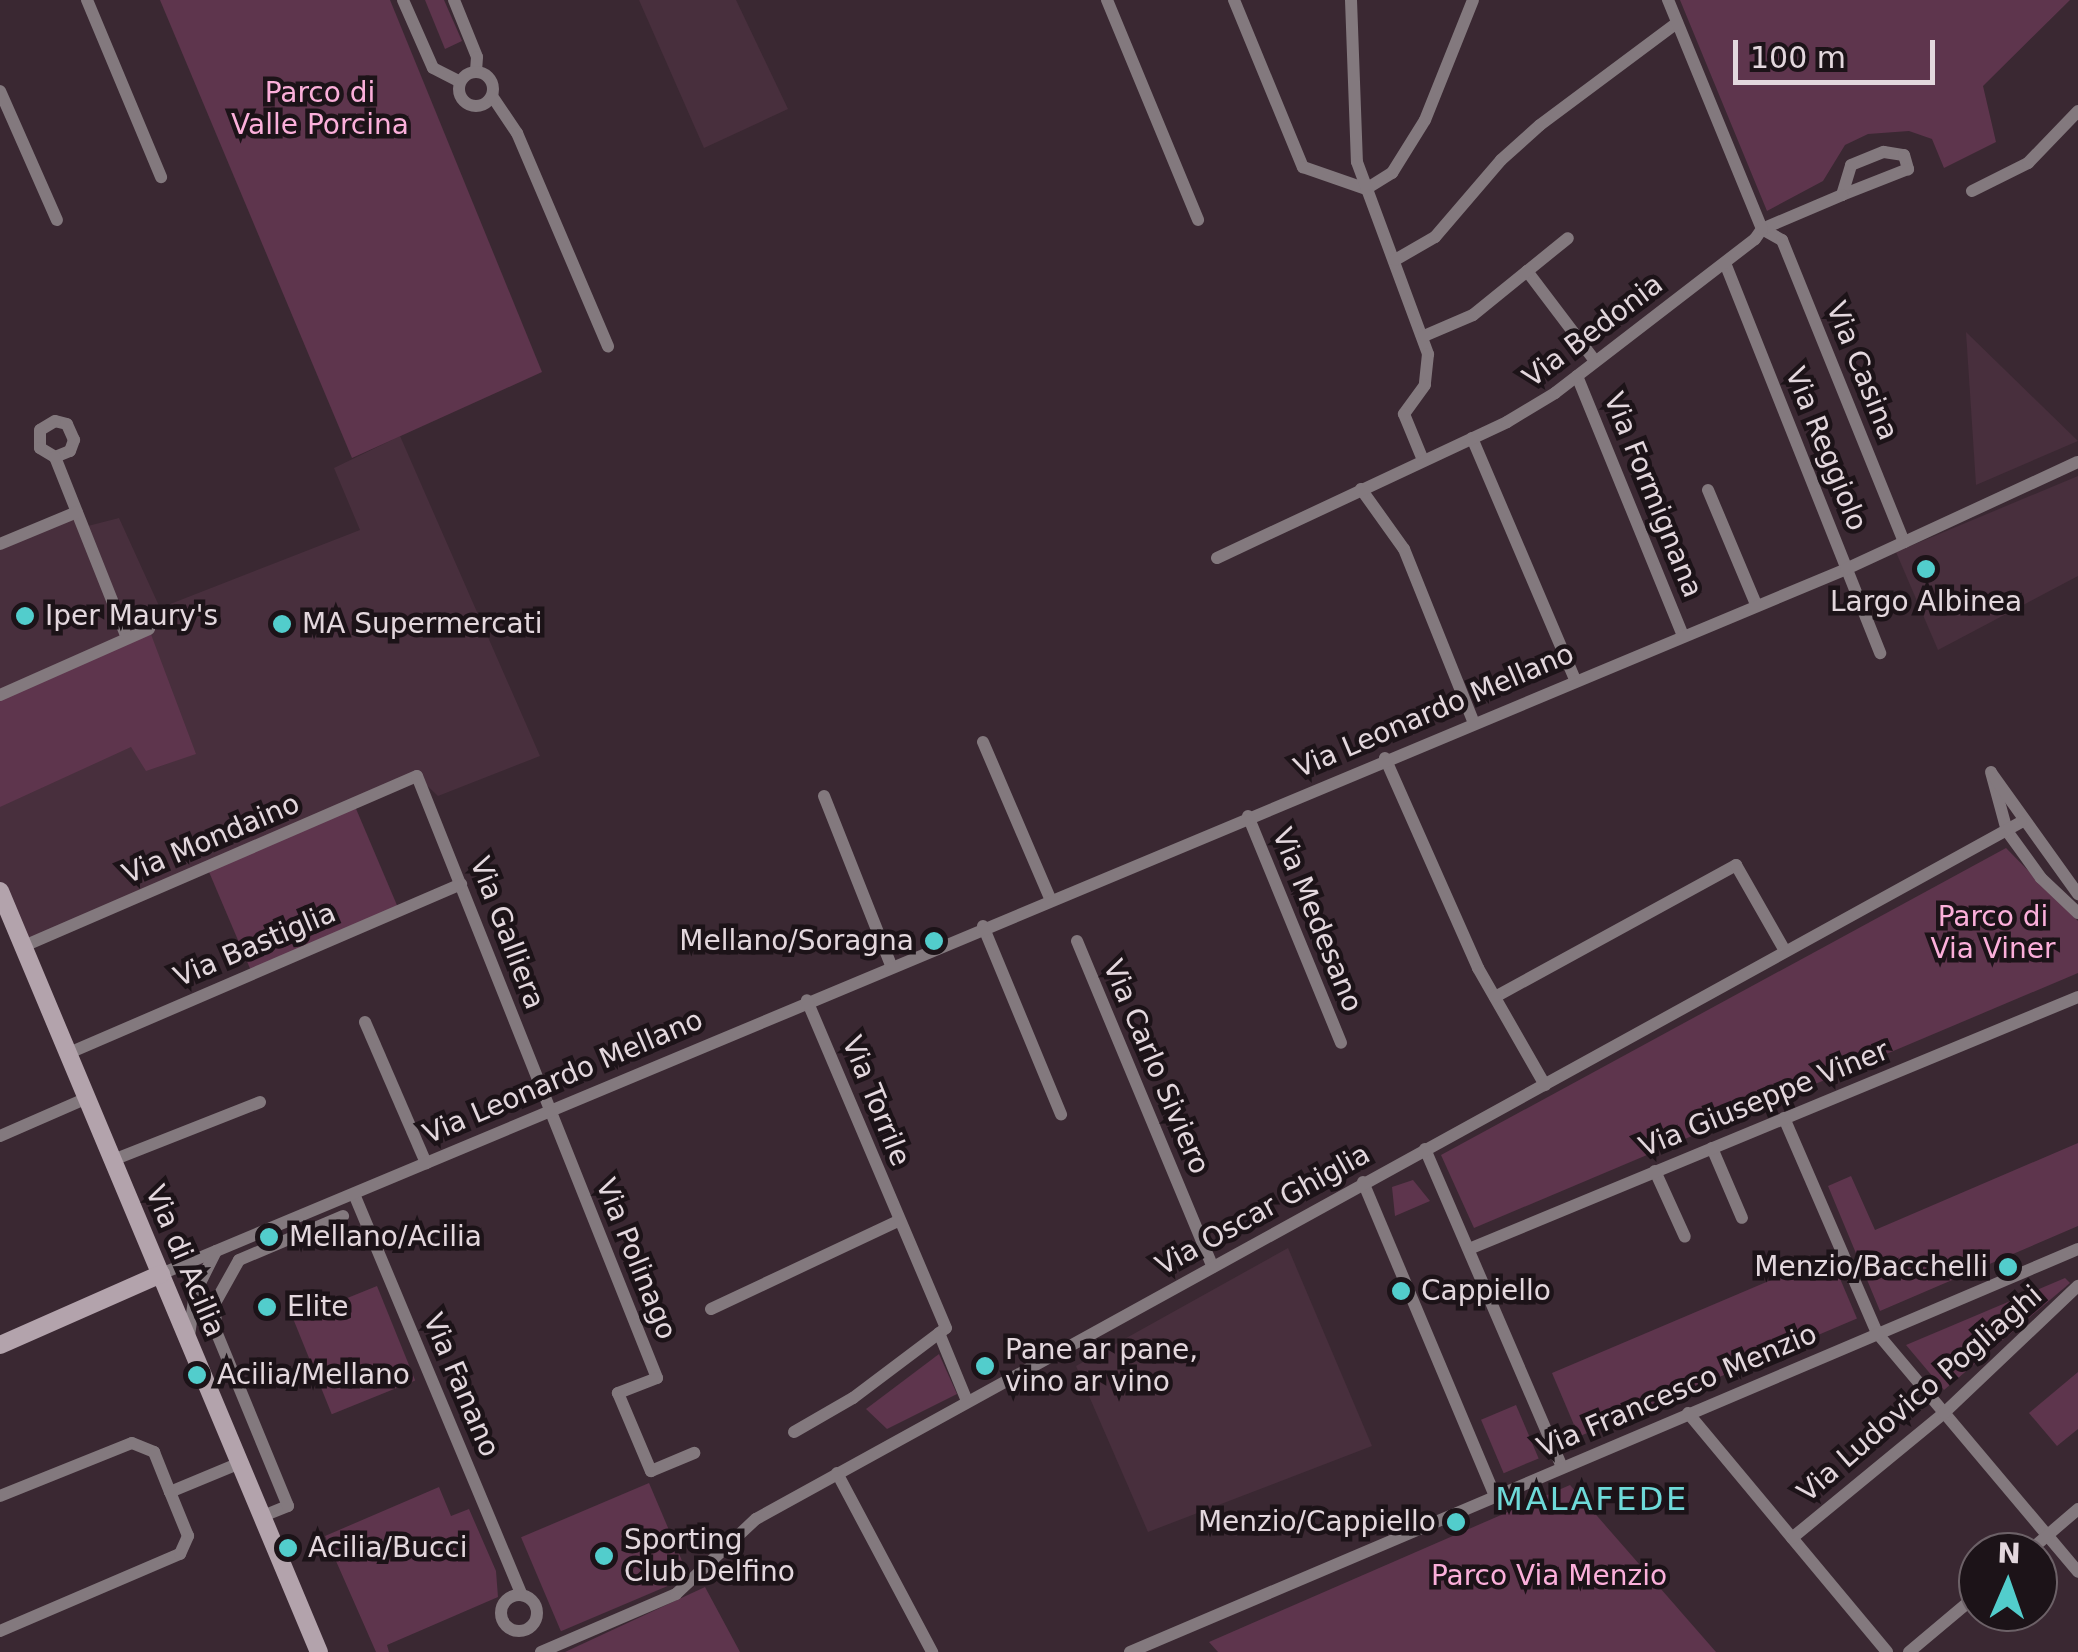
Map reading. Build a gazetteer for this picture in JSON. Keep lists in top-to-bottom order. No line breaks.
{"streets":{"street":["Via Bedonia","Via Casina","Via Reggiolo","Via Formignana","Via Leonardo Mellano","Via Mondaino","Via Medesano","Via Galliera","Via Bastiglia","Via Carlo Siviero","Via Giuseppe Viner","Via Torrile","Via Oscar Ghiglia","Via Polinago","Via di Acilia","Via Fanano","Via Francesco Menzio","Via Ludovico Pogliaghi"]},"crossings":[["Via Bedonia","Via Casina"],["Via Bedonia","Via Reggiolo"],["Via Bedonia","Via Formignana"],["Via Casina","Via Leonardo Mellano"],["Via Reggiolo","Via Leonardo Mellano"],["Via Formignana","Via Leonardo Mellano"],["Via Leonardo Mellano","Via Medesano"],["Via Leonardo Mellano","Via Galliera"],["Via Leonardo Mellano","Via Torrile"],["Via Leonardo Mellano","Via Polinago"],["Via Leonardo Mellano","Via di Acilia"],["Via Leonardo Mellano","Via Fanano"],["Via Mondaino","Via Galliera"],["Via Mondaino","Via di Acilia"],["Via Galliera","Via Bastiglia"],["Via Galliera","Via Polinago"],["Via Bastiglia","Via di Acilia"],["Via Carlo Siviero","Via Oscar Ghiglia"],["Via Torrile","Via Oscar Ghiglia"]],"districts":["MALAFEDE"],"parks":["Parco di Valle Porcina","Parco di Via Viner","Parco Via Menzio"],"places":["Largo Albinea","Iper Maury's","MA Supermercati","Mellano/Soragna","Mellano/Acilia","Menzio/Bacchelli","Cappiello","Elite","Pane ar pane, vino ar vino","Acilia/Mellano","Menzio/Cappiello","Acilia/Bucci","Sporting Club Delfino"],"scale_bar":"100 m","north":"top"}
